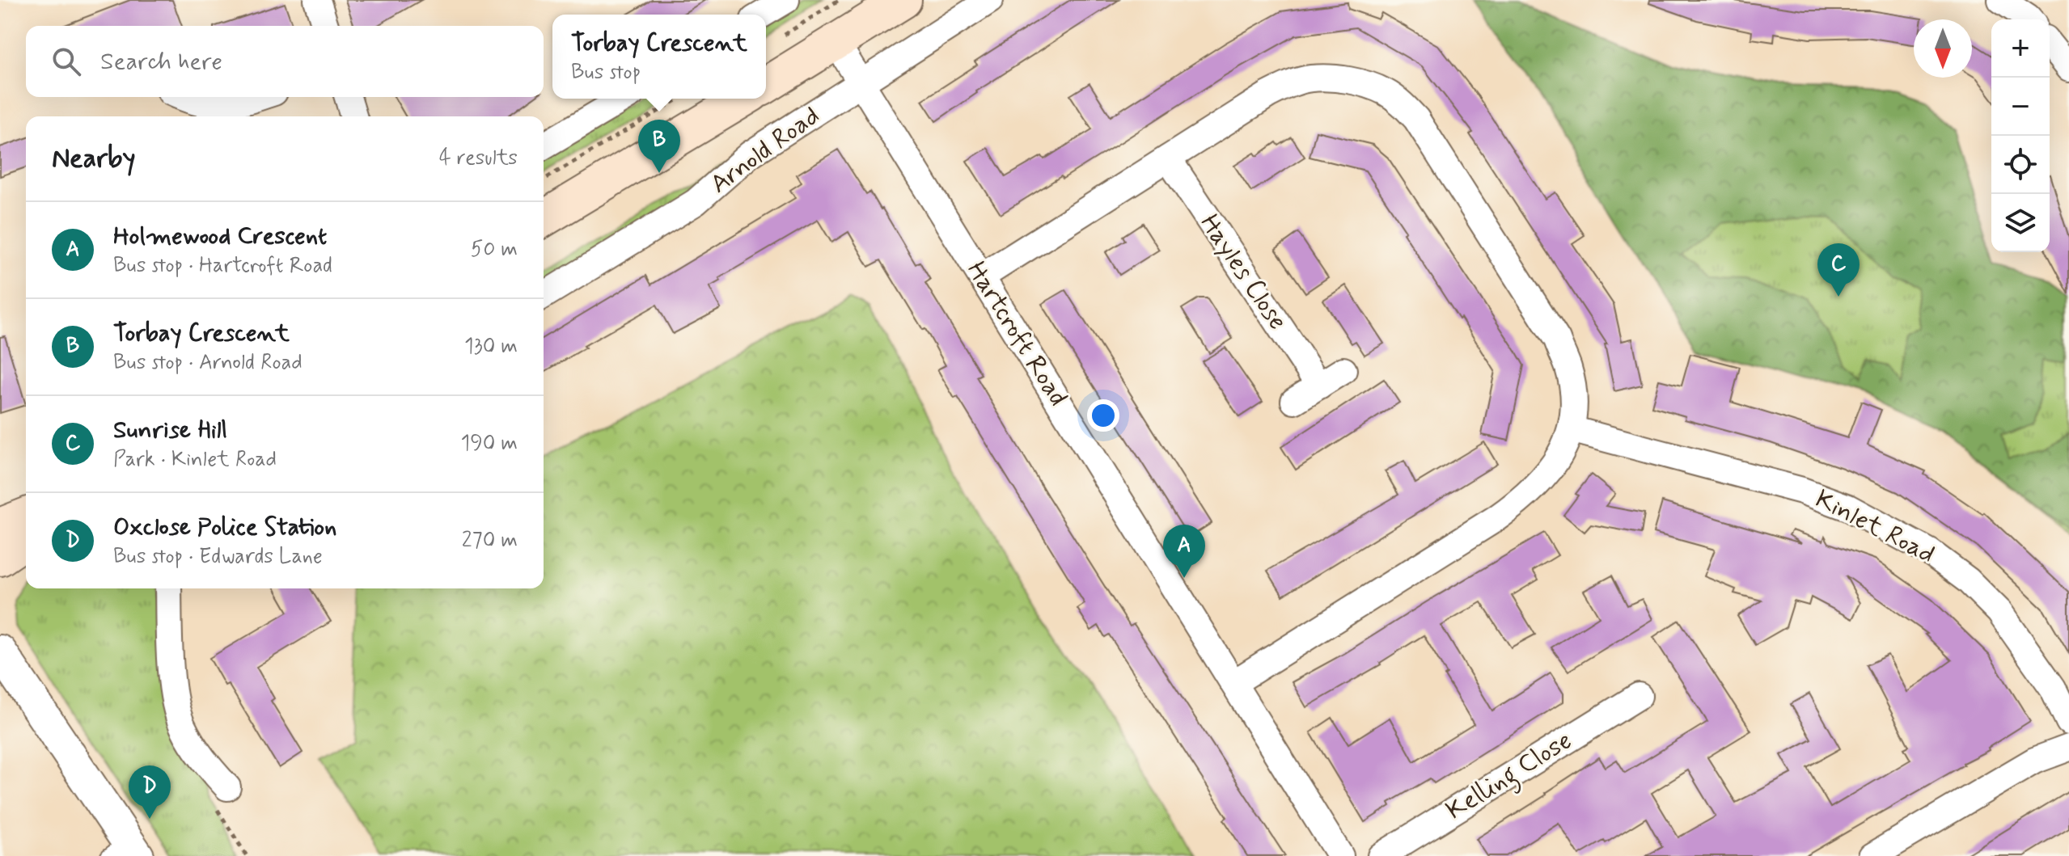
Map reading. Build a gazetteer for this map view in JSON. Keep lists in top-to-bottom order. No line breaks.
{"streets":{"main road":["Arnold Road"],"street":["Hayles Close","Hartcroft Road","Kinlet Road","Kelling Close"]},"crossings":[["Arnold Road","Hartcroft Road"]],"north":"bottom","page":{"popup":["Torbay Crescent","Bus stop"],"map_buttons":["+","−"],"search":"Search here","heading":["Nearby","4 results"],"pins":["B","C","A","D"],"list":[{"mark":"A","name":"Holmewood Crescent","note":"Bus stop · Hartcroft Road","value":"50 m"},{"mark":"B","name":"Torbay Crescent","note":"Bus stop · Arnold Road","value":"130 m"},{"mark":"C","name":"Sunrise Hill","note":"Park · Kinlet Road","value":"190 m"},{"mark":"D","name":"Oxclose Police Station","note":"Bus stop · Edwards Lane","value":"270 m"}]}}
